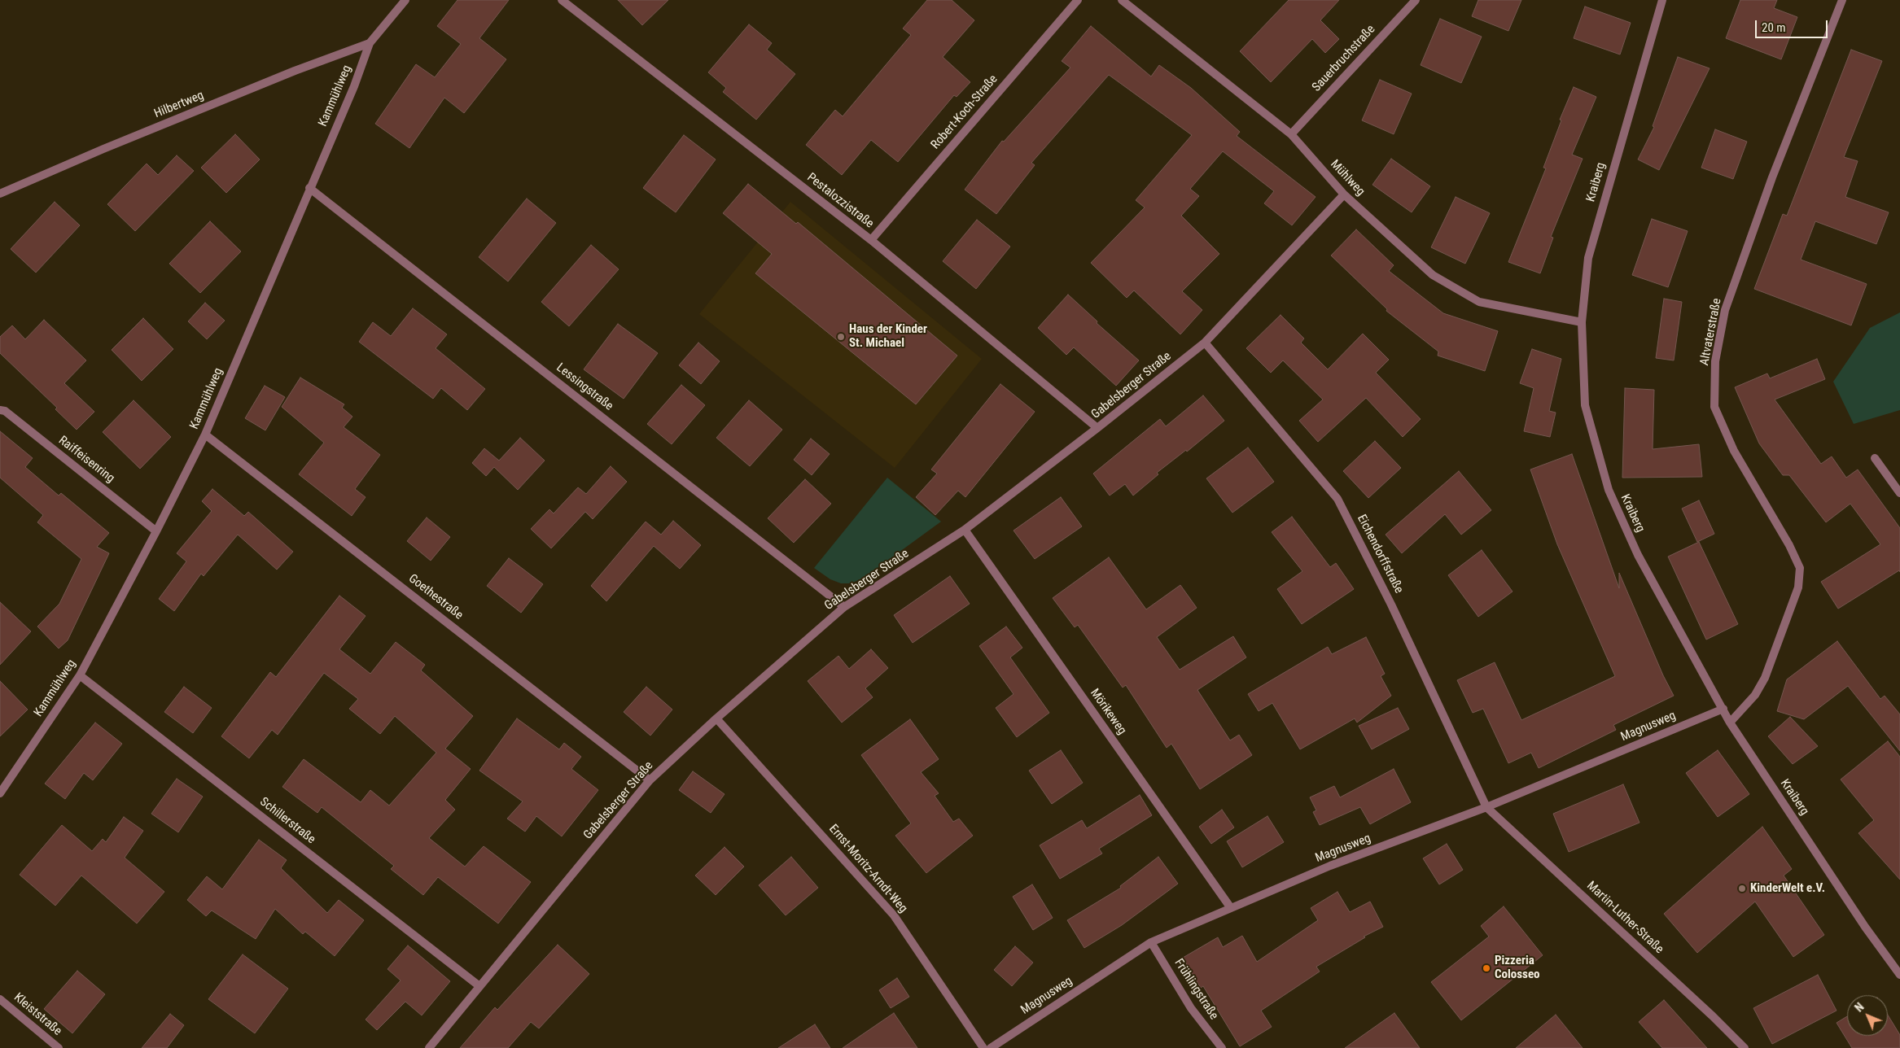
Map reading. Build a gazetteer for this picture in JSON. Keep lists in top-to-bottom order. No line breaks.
{"streets":{"street":["Sauerbruchstraße","Kammühlweg","Hilbertweg","Robert-Koch-Straße","Mühlweg","Kraiberg","Pestalozzistraße","Altvaterstraße","Gabelsberger Straße","Lessingstraße","Raiffeisenring","Eichendorffstraße","Goethestraße","Mörikeweg","Magnusweg","Schillerstraße","Ernst-Moritz-Arndt-Weg","Martin-Luther-Straße","Frühlingstraße","Kleiststraße"]},"crossings":[["Sauerbruchstraße","Mühlweg"],["Kammühlweg","Hilbertweg"],["Kammühlweg","Lessingstraße"],["Kammühlweg","Raiffeisenring"],["Kammühlweg","Goethestraße"],["Kammühlweg","Schillerstraße"],["Robert-Koch-Straße","Pestalozzistraße"],["Mühlweg","Kraiberg"],["Mühlweg","Gabelsberger Straße"],["Kraiberg","Altvaterstraße"],["Kraiberg","Magnusweg"],["Pestalozzistraße","Gabelsberger Straße"],["Gabelsberger Straße","Lessingstraße"],["Gabelsberger Straße","Eichendorffstraße"],["Gabelsberger Straße","Goethestraße"],["Gabelsberger Straße","Mörikeweg"],["Gabelsberger Straße","Schillerstraße"],["Gabelsberger Straße","Ernst-Moritz-Arndt-Weg"],["Eichendorffstraße","Magnusweg"],["Eichendorffstraße","Martin-Luther-Straße"],["Mörikeweg","Magnusweg"],["Magnusweg","Martin-Luther-Straße"],["Magnusweg","Frühlingstraße"]],"places":["Haus der Kinder St. Michael","KinderWelt e.V.","Pizzeria Colosseo"],"scale_bar":"20 m","north":"top left"}
